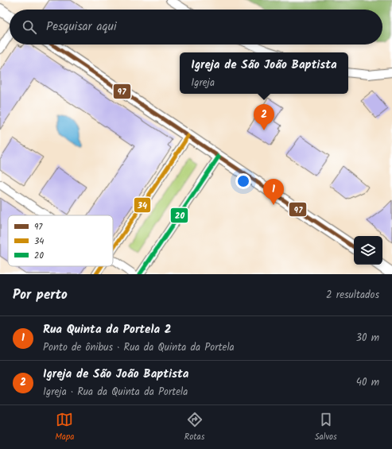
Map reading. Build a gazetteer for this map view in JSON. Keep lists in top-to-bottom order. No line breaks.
{"lines":["transit line 97","transit line 34","transit line 20"],"legend":["97","34","20"],"page":{"search":"Pesquisar aqui","popup":["Igreja de São João Baptista","Igreja"],"pins":["2","1"],"heading":["Por perto","2 resultados"],"list":[{"mark":"1","name":"Rua Quinta da Portela 2","note":"Ponto de ônibus · Rua da Quinta da Portela","value":"30 m"},{"mark":"2","name":"Igreja de São João Baptista","note":"Igreja · Rua da Quinta da Portela","value":"40 m"}],"nav":["Mapa","Rotas","Salvos"]}}
